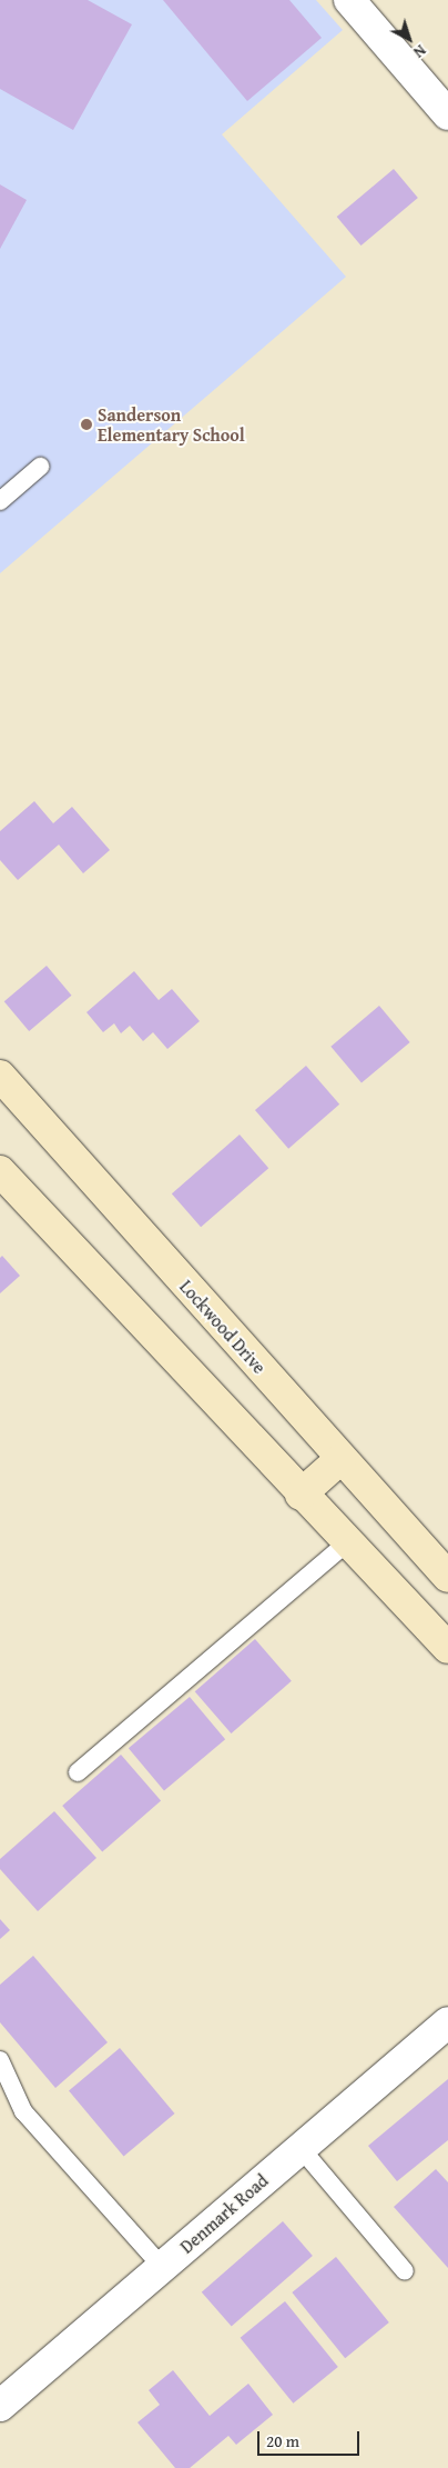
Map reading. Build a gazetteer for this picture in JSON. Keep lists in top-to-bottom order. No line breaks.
{"streets":{"main road":["Lockwood Drive"],"street":["Denmark Road"]},"places":["Sanderson Elementary School"],"scale_bar":"20 m","north":"bottom right"}
